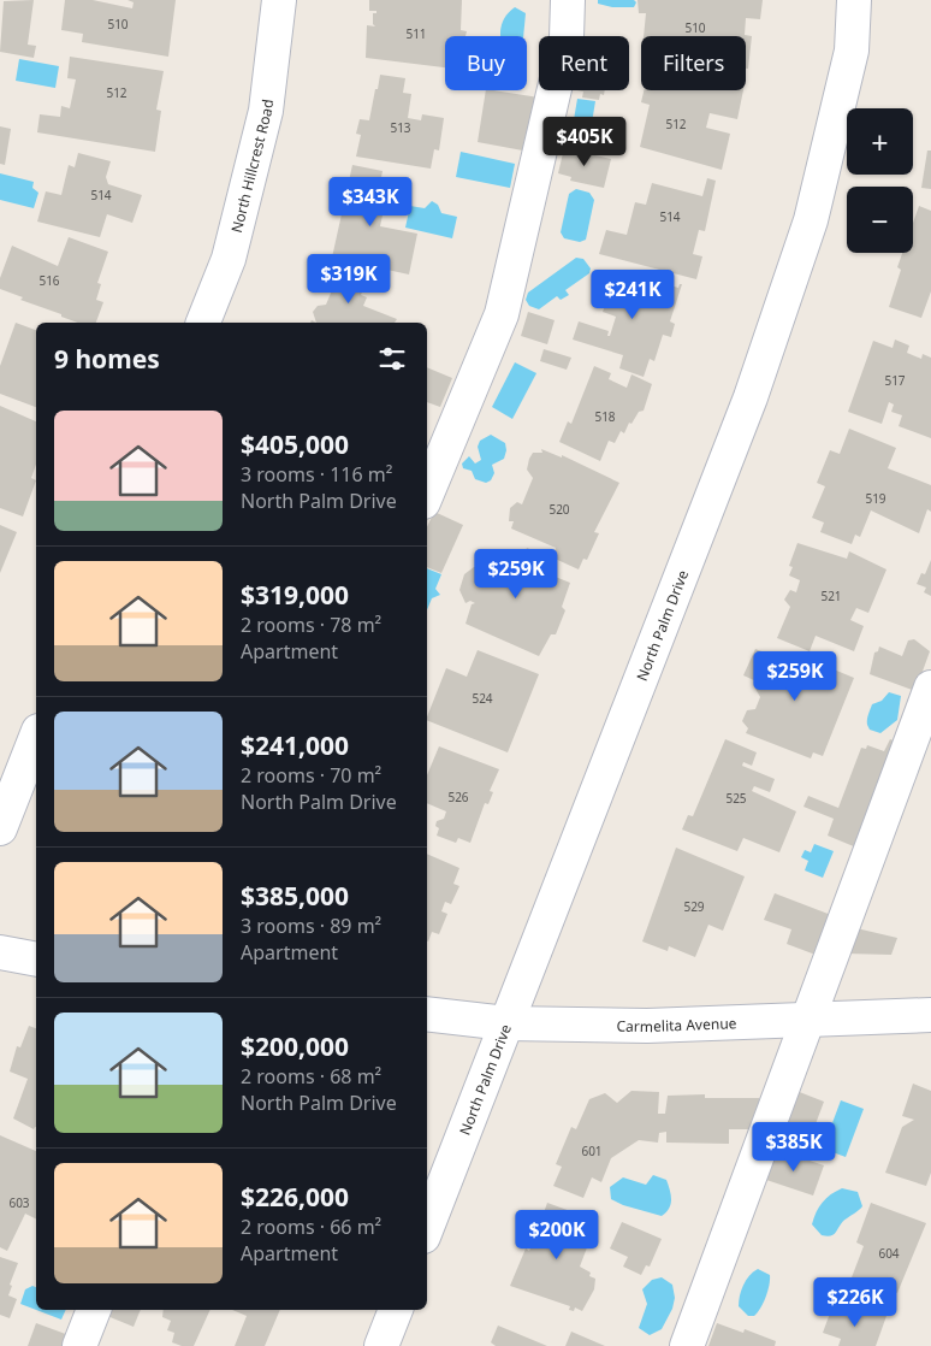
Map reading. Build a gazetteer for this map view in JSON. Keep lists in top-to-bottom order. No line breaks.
{"streets":{"street":["North Hillcrest Road","North Palm Drive","Carmelita Avenue"]},"crossings":[["North Palm Drive","Carmelita Avenue"]],"house_numbers":["510","510","511","512","512","513","514","514","516","517","518","519","520","521","524","526","525","529","601","603","604"],"page":{"chip":["Buy","Rent","Filters"],"map_buttons":["+","−"],"price":["$405K","$343K","$319K","$241K","$259K","$259K","$385K","$200K","$226K"],"heading":"9 homes","list":[{"name":"$405,000","note":"3 rooms · 116 m² · North Palm Drive"},{"name":"$319,000","note":"2 rooms · 78 m² · Apartment"},{"name":"$241,000","note":"2 rooms · 70 m² · North Palm Drive"},{"name":"$385,000","note":"3 rooms · 89 m² · Apartment"},{"name":"$200,000","note":"2 rooms · 68 m² · North Palm Drive"},{"name":"$226,000","note":"2 rooms · 66 m² · Apartment"}]}}
